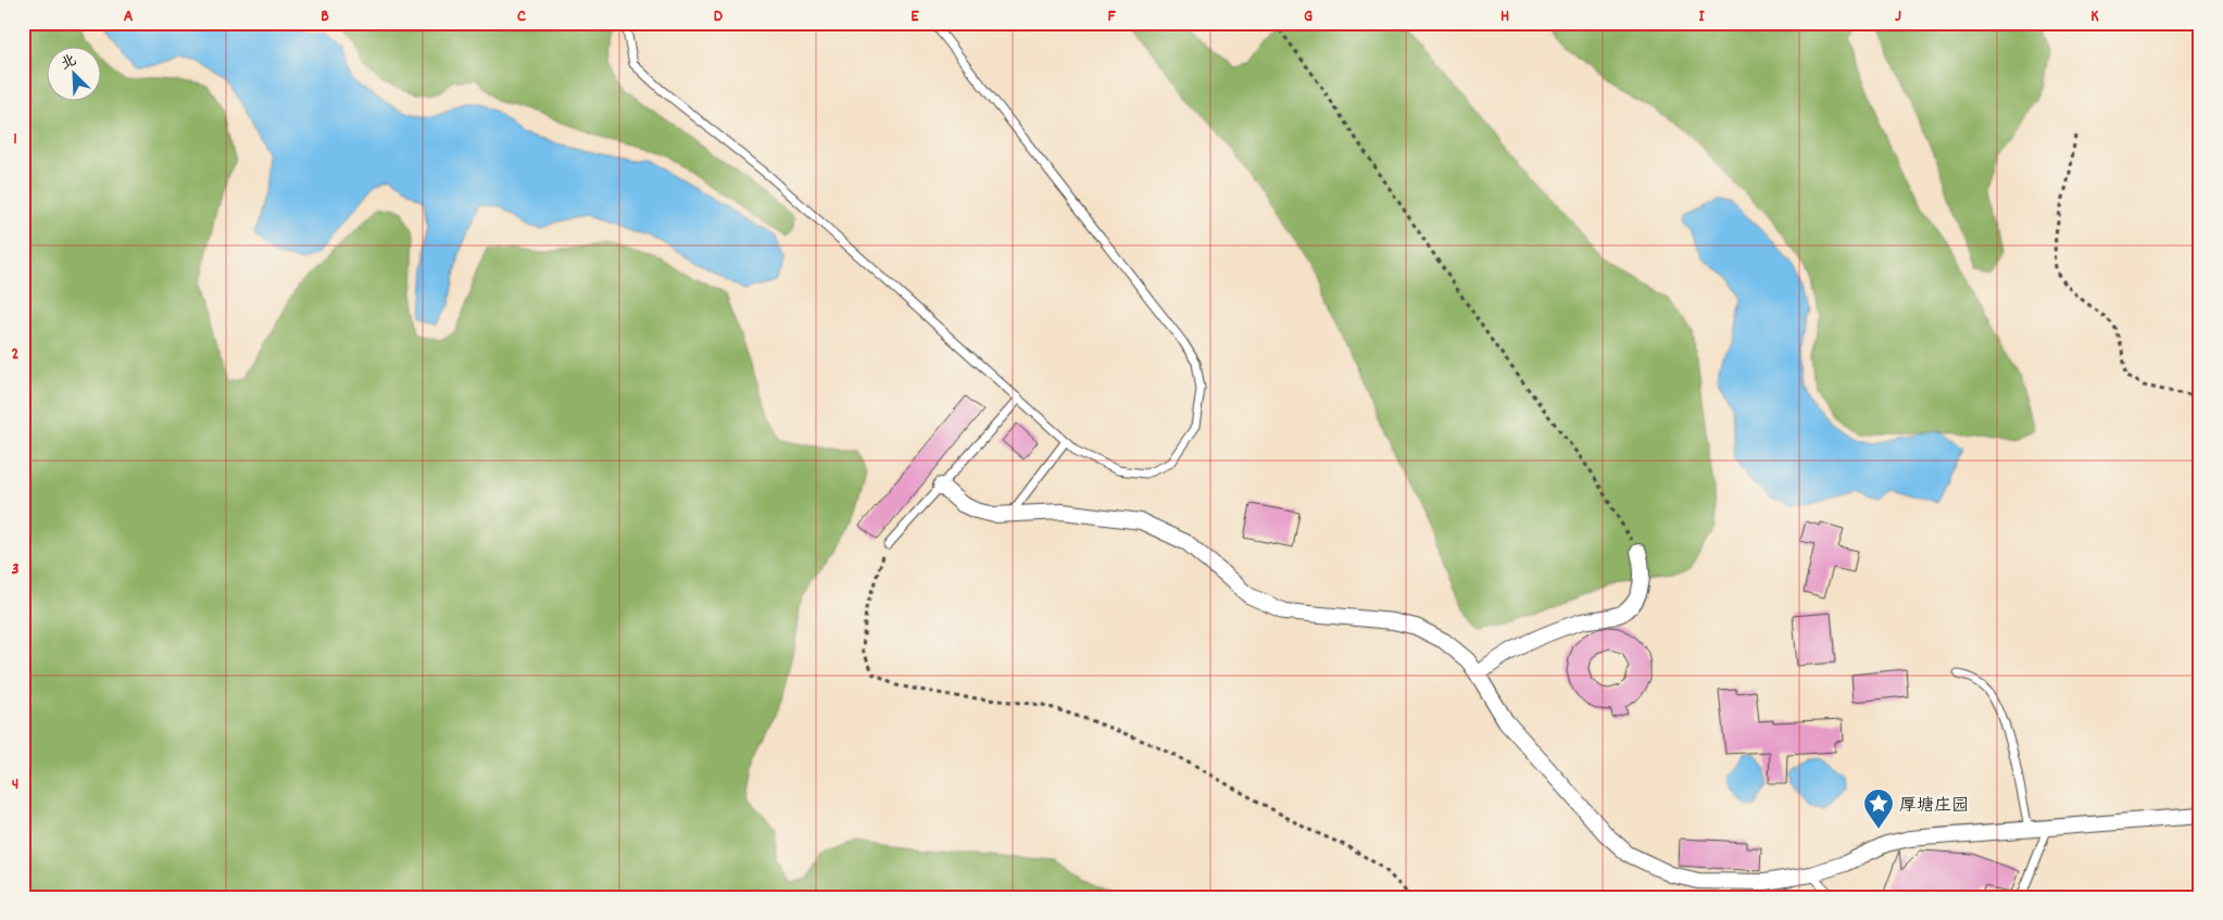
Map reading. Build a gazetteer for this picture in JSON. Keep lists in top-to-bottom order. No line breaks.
{"places":{"place":["厚塘庄园"]},"north":"top left","grid":{"columns":["A","B","C","D","E","F","G","H","I","J","K"],"rows":["1","2","3","4"]}}
